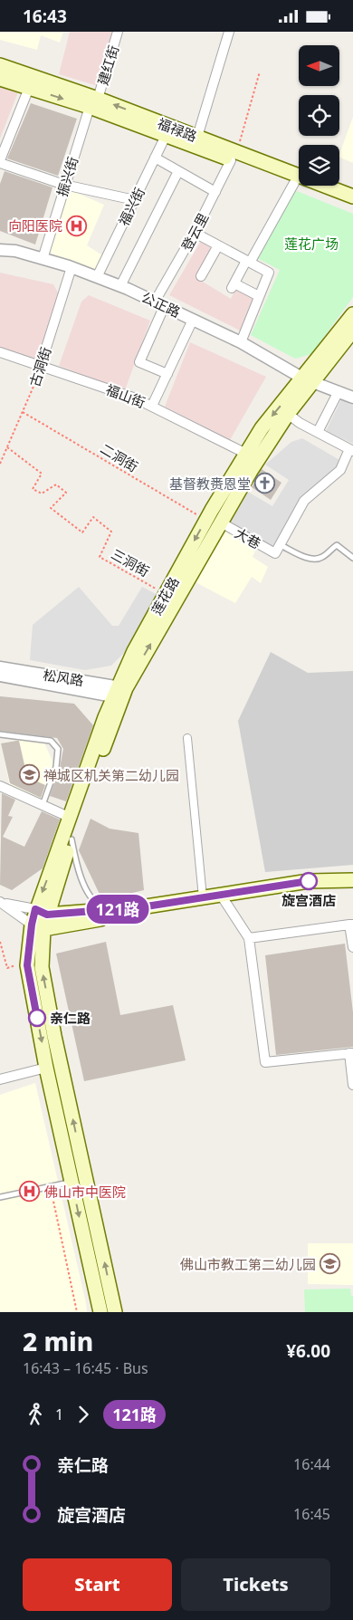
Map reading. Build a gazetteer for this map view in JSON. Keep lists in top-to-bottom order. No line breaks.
{"streets":{"main road":["福禄路","莲花路"],"street":["建红街","振兴街","福兴街","登云里","公正路","古洞街","福山街","大巷","松风路"],"path":["二洞街","三洞街"]},"crossings":[["建红街","福禄路"],["建红街","振兴街"],["福禄路","振兴街"],["福禄路","福兴街"],["福禄路","登云里"],["振兴街","公正路"],["福兴街","公正路"],["登云里","公正路"],["公正路","古洞街"],["公正路","莲花路"],["古洞街","福山街"],["古洞街","二洞街"],["古洞街","三洞街"],["福山街","莲花路"],["二洞街","莲花路"],["大巷","莲花路"],["三洞街","莲花路"],["莲花路","松风路"]],"parks":["莲花广场"],"places":{"hospital":["向阳医院","佛山市中医院"],"church":["基督教赉恩堂"],"school or university":["禅城区机关第二幼儿园","佛山市教工第二幼儿园"],"other":["旋宫酒店","亲仁路"]},"lines":["bus line 121路"],"north":"left","page":{"status":"16:43","on_map":"121路","heading":["2 min","16:43 – 16:45 · Bus","¥6.00"],"legs":["1","121路"],"list":[{"name":"亲仁路","value":"16:44"},{"name":"旋宫酒店","value":"16:45"}],"buttons":["Start","Tickets"]}}
